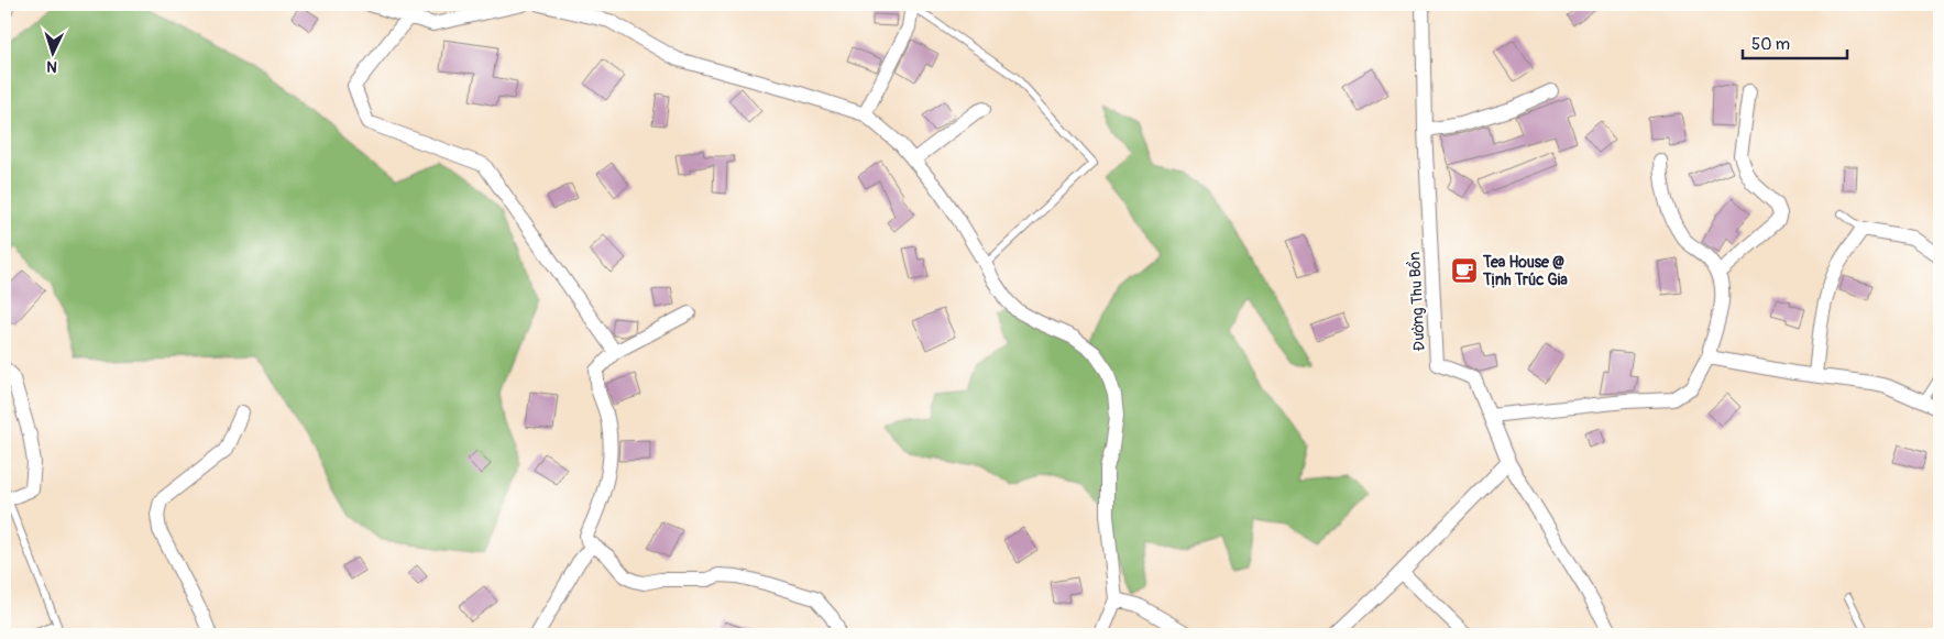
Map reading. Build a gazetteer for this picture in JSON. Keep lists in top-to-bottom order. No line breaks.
{"streets":{"street":["Đường Thu Bồn"]},"places":{"cafe":["Tea House @ Tịnh Trúc Gia"]},"scale_bar":"50 m","north":"bottom"}
